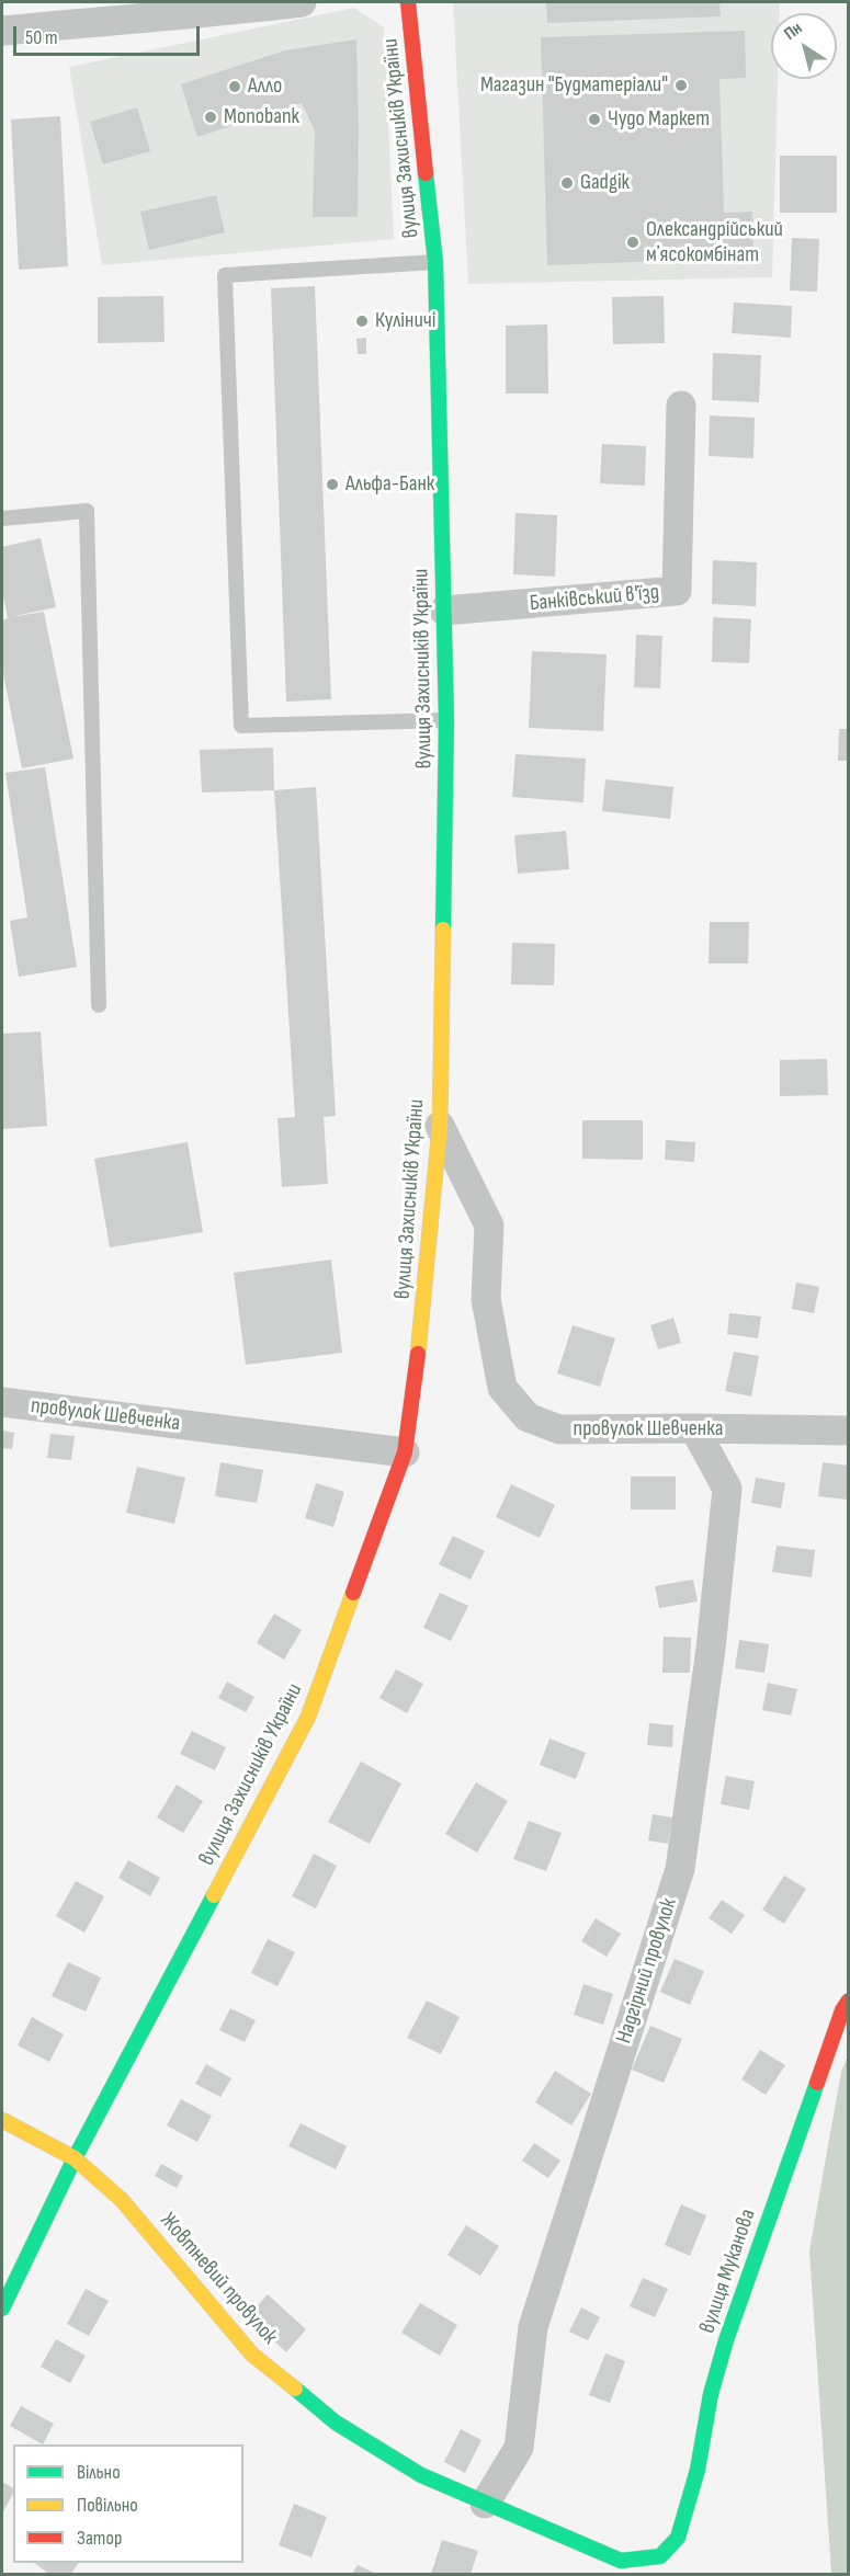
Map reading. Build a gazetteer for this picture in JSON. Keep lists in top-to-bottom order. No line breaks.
{"streets":{"street":["вулиця Захисників України","Банківський в'їзд","провулок Шевченка","Надгірний провулок","вулиця Муканова","Жовтневий провулок"]},"crossings":[["вулиця Захисників України","Банківський в'їзд"],["вулиця Захисників України","провулок Шевченка"],["вулиця Захисників України","Жовтневий провулок"],["провулок Шевченка","Надгірний провулок"],["Надгірний провулок","Жовтневий провулок"],["вулиця Муканова","Жовтневий провулок"]],"places":["Магазин \"Будматеріали\"","Алло","Monobank","Чудо Маркет","Gadgik","Олександрійський мʼясокомбінат","Куліничі","Альфа-Банк"],"legend":["Вільно","Повільно","Затор"],"scale_bar":"50 m","north":"top left"}
